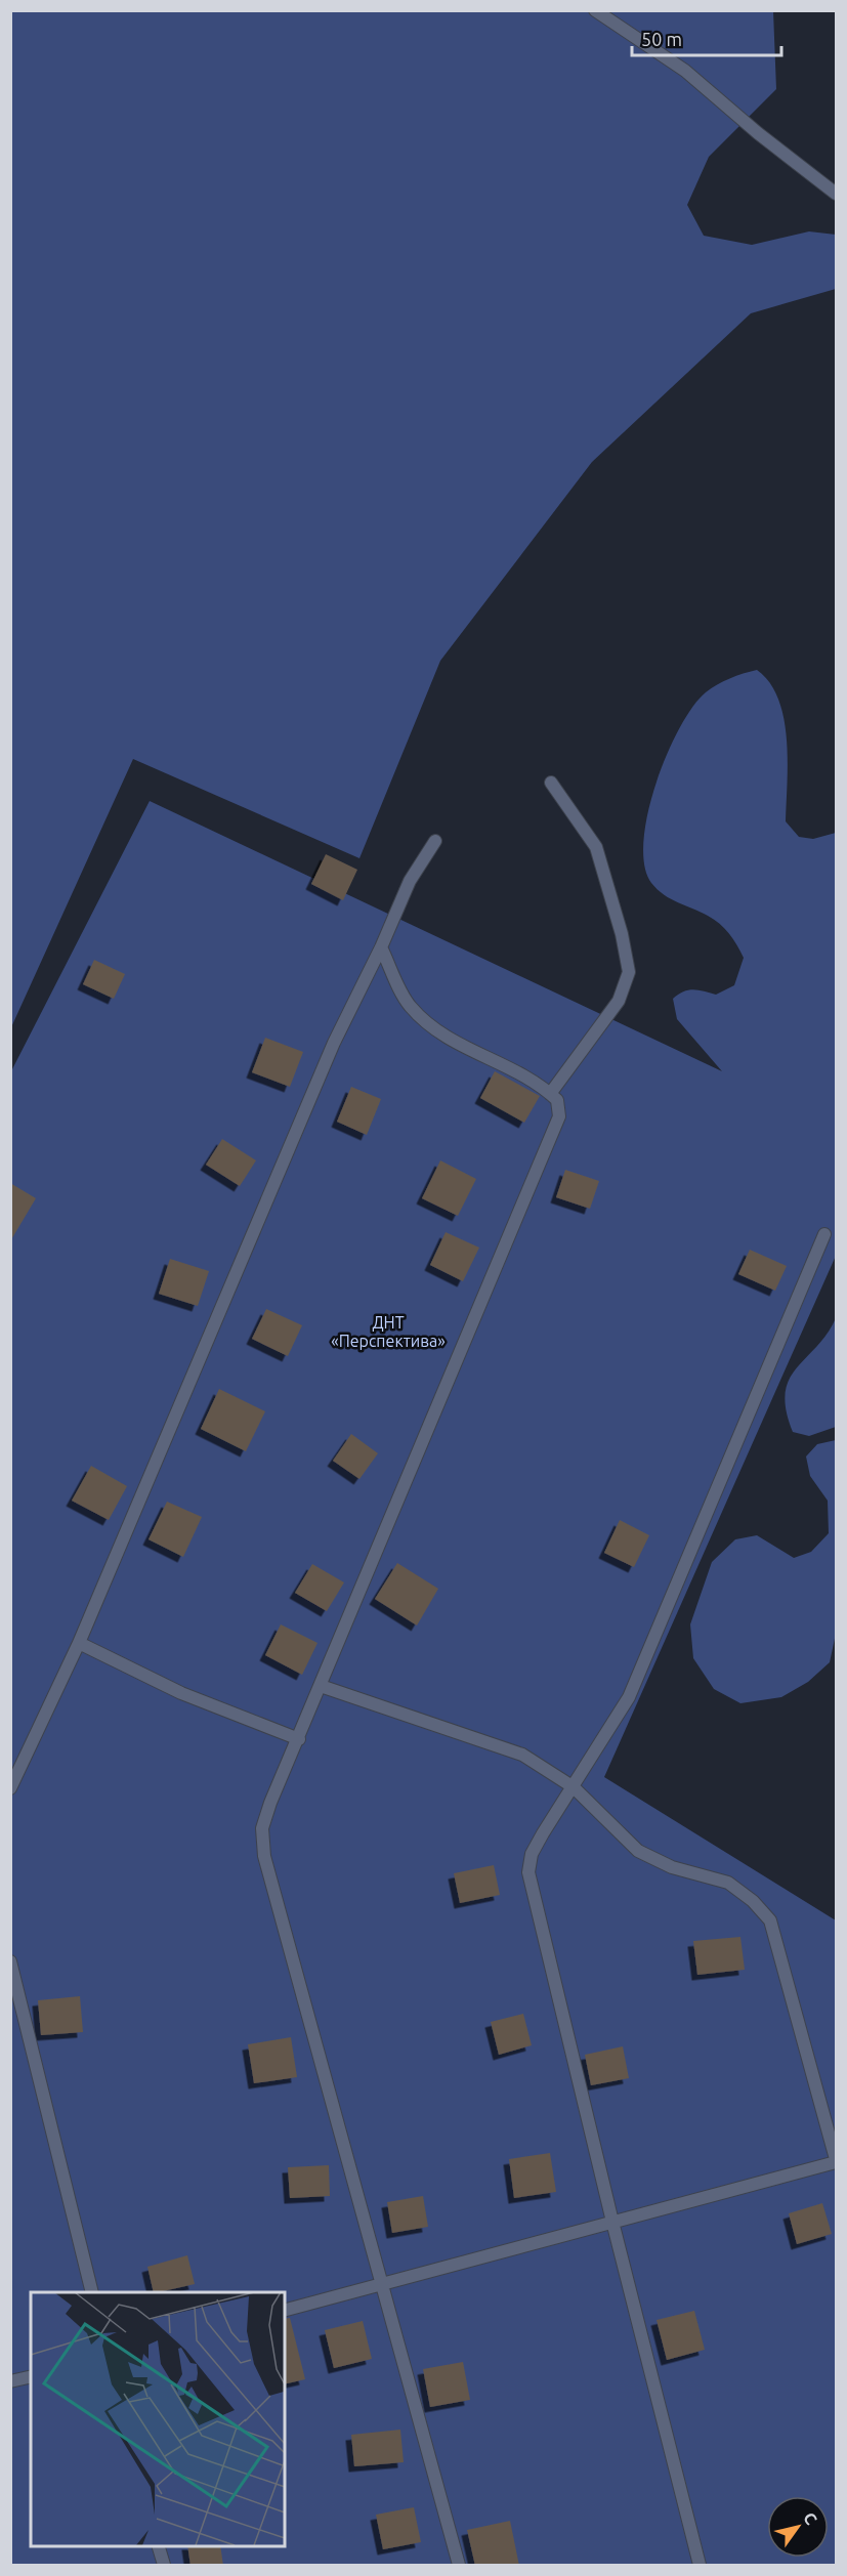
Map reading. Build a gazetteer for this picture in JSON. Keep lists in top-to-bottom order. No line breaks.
{"parks":["ДНТ «Перспектива»"],"scale_bar":"50 m","north":"top right"}
